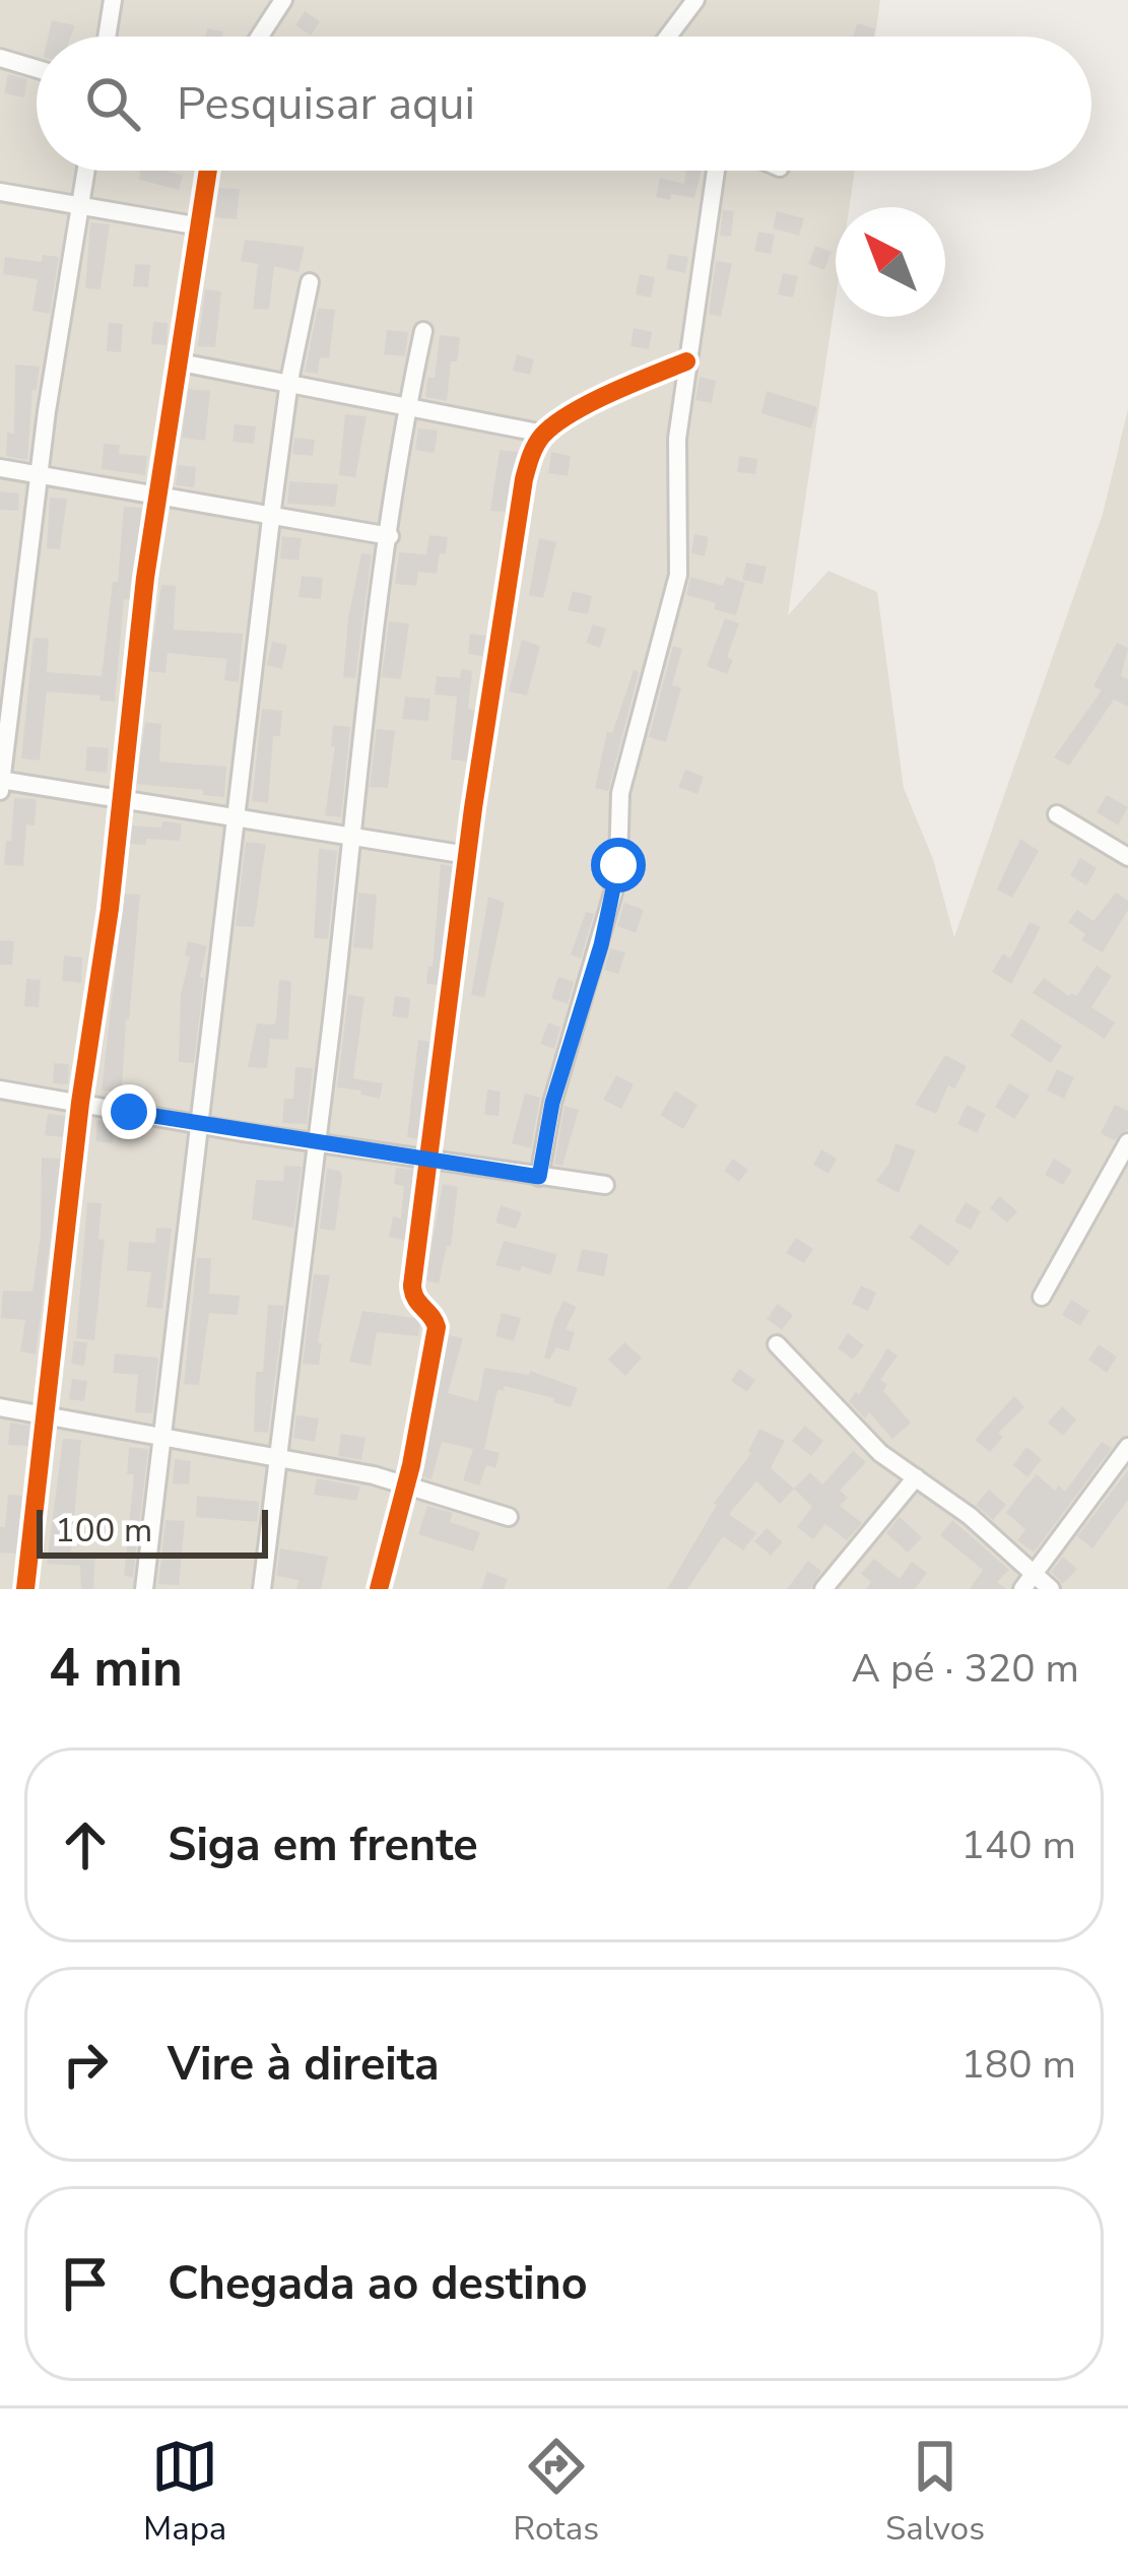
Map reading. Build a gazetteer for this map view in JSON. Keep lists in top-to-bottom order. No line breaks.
{"scale_bar":"100 m","north":"top left","page":{"search":"Pesquisar aqui","scale":"100 m","heading":["4 min","A pé · 320 m"],"list":[["Siga em frente","140 m"],["Vire à direita","180 m"],"Chegada ao destino"],"nav":["Mapa","Rotas","Salvos"]}}
